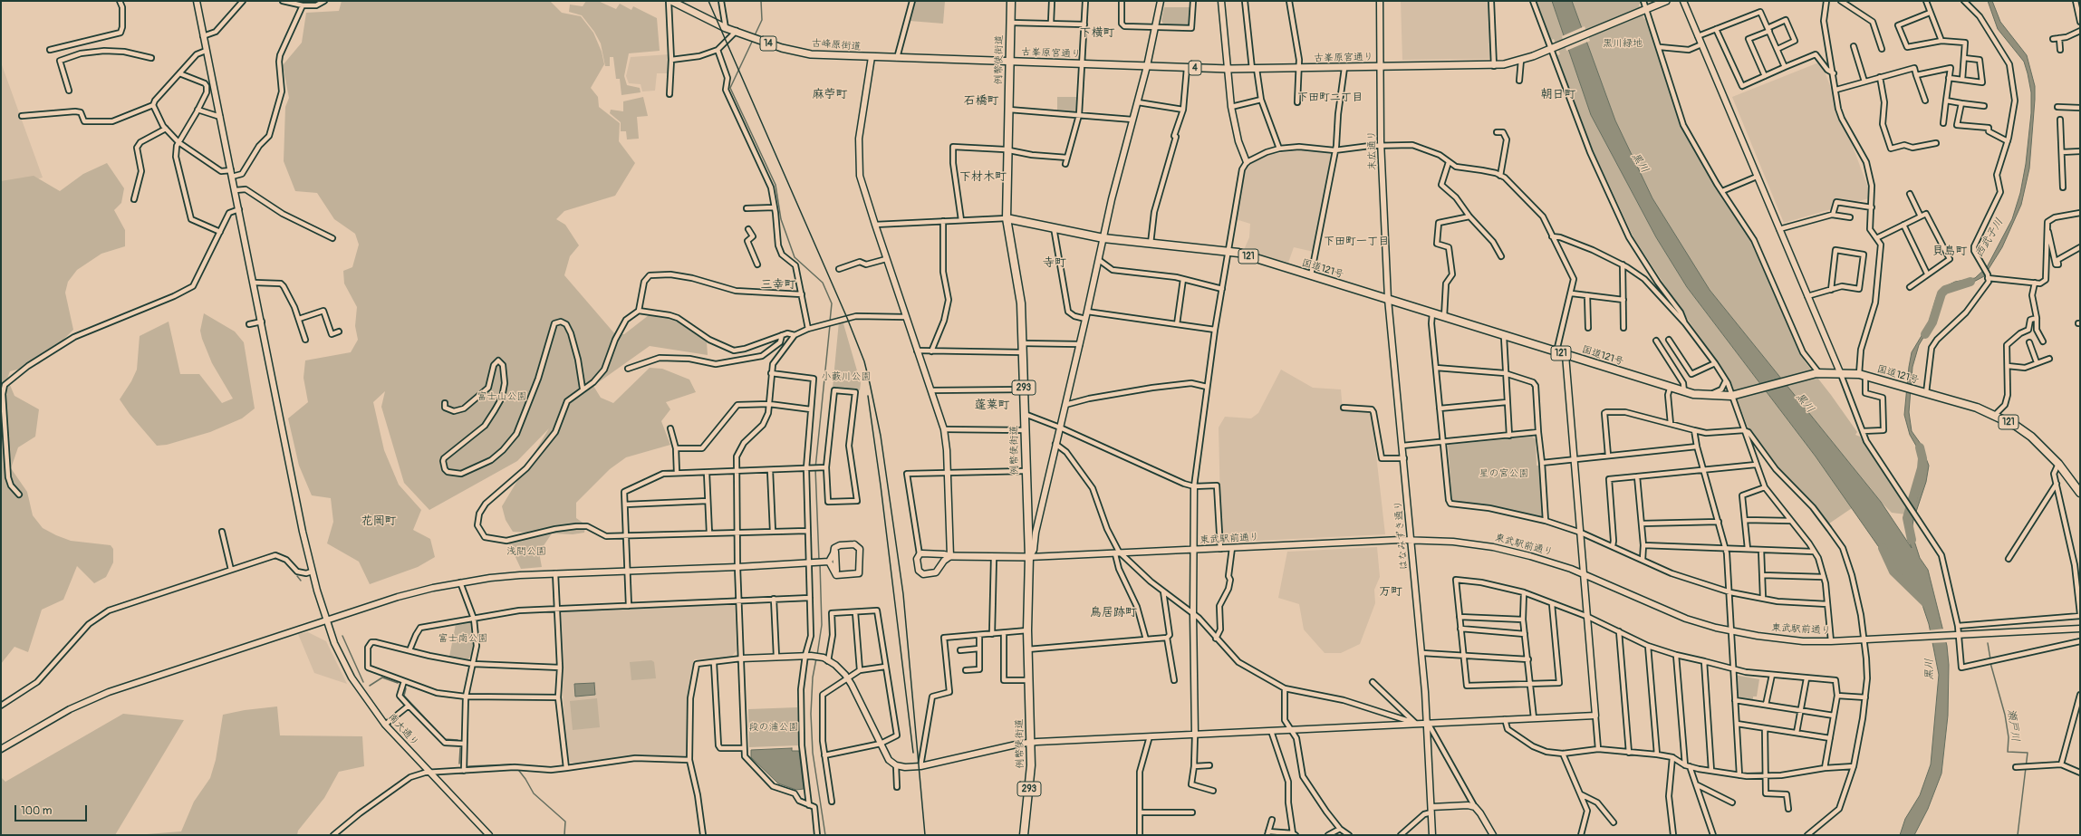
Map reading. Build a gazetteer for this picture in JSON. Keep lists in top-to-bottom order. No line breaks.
{"streets":{"highway":["例幣使街道","121","国道121号","293"],"main road":["14","古峰原街道","古峯原宮通り","4","東武駅前通り"],"street":["末広通り","はなみずき通り","南大通り"]},"crossings":[["古峰原街道","古峯原宮通り"],["古峰原街道","例幣使街道"],["古峯原宮通り","例幣使街道"],["古峯原宮通り","末広通り"],["例幣使街道","国道121号"],["例幣使街道","東武駅前通り"],["末広通り","国道121号"],["末広通り","はなみずき通り"],["国道121号","はなみずき通り"],["はなみずき通り","東武駅前通り"]],"districts":["下横町","麻苧町","朝日町","下田町二丁目","石橋町","下材木町","下田町一丁目","貝島町","寺町","三幸町","蓬莱町","花岡町","万町","鳥居跡町"],"water":["黒川","西武子川","瀬戸川"],"parks":["黒川緑地","小藪川公園","富士山公園","星の宮公園","浅間公園","富士南公園","段の浦公園"],"scale_bar":"100 m"}
